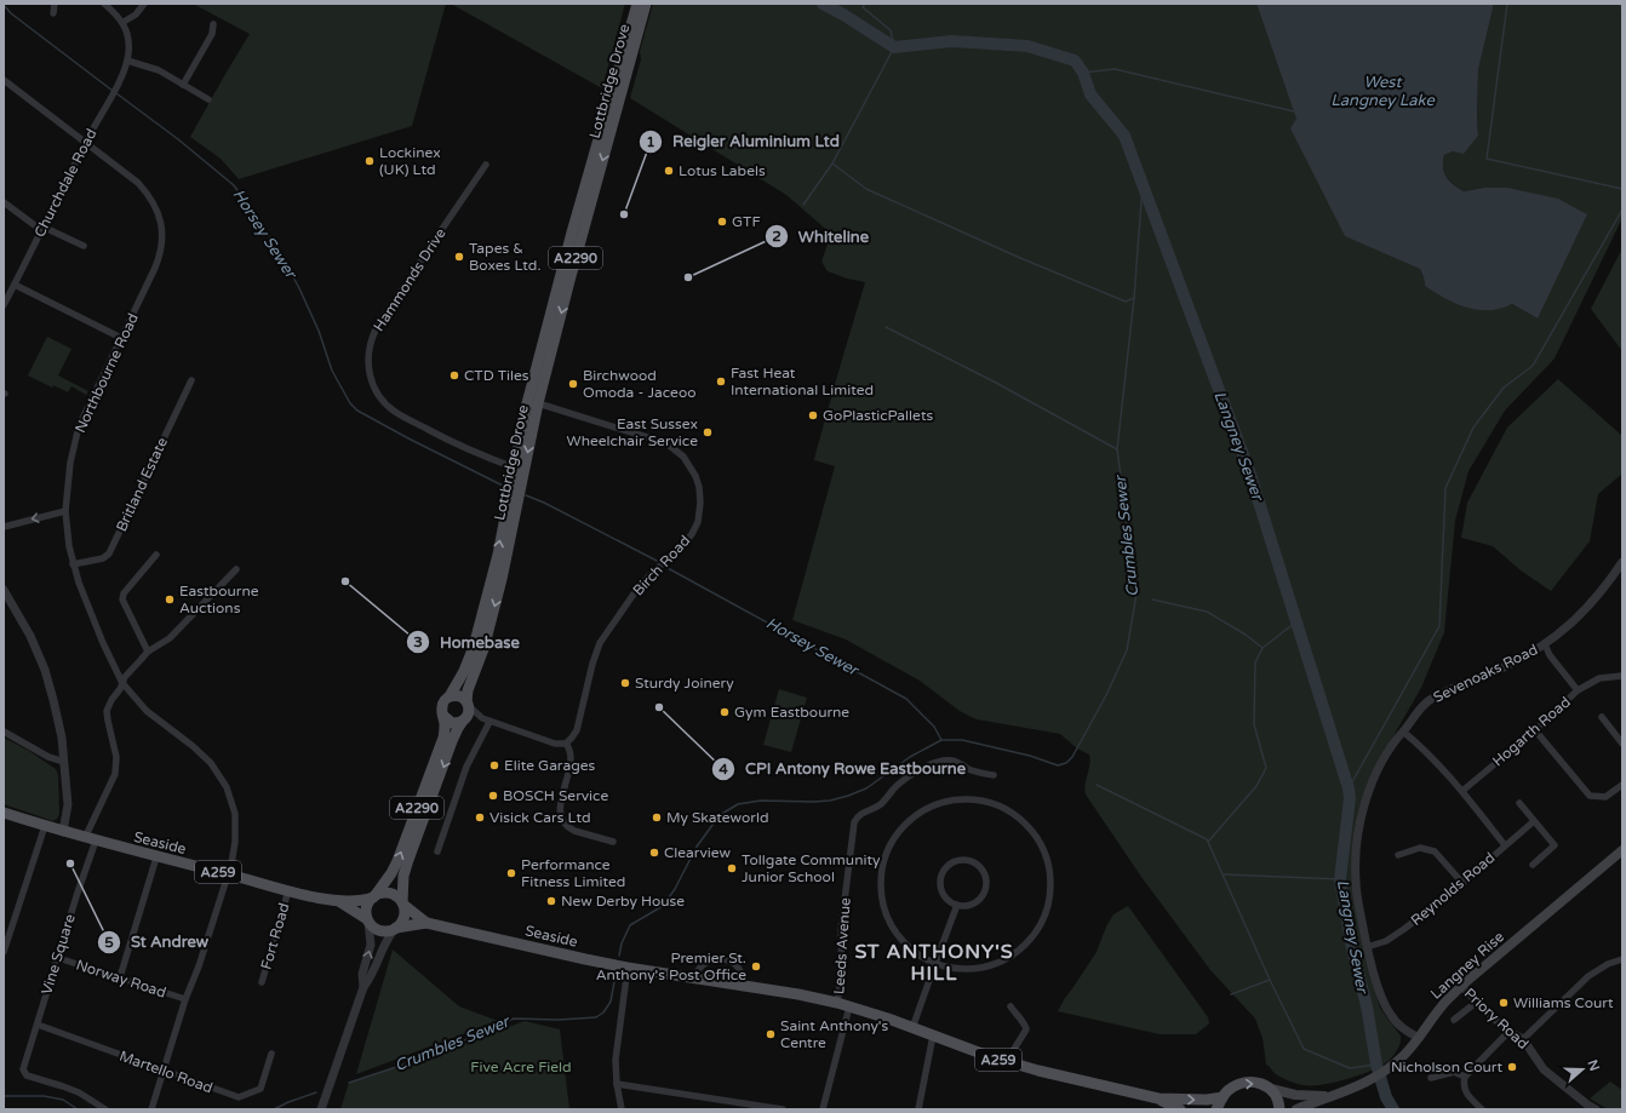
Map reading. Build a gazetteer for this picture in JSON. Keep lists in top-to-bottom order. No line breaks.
{"streets":{"main road":["Lottbridge Drove","A2290","Seaside","A259","Langney Rise"],"street":["Churchdale Road","Hammonds Drive","Northbourne Road","Britland Estate","Birch Road","Sevenoaks Road","Hogarth Road","Reynolds Road","Fort Road","Leeds Avenue","Vine Square","Norway Road","Priory Road","Martello Road"]},"crossings":[["Lottbridge Drove","A2290"],["Lottbridge Drove","Hammonds Drive"],["Lottbridge Drove","Birch Road"],["Churchdale Road","Northbourne Road"],["A2290","Seaside"],["Northbourne Road","Britland Estate"],["Northbourne Road","Seaside"],["Northbourne Road","Vine Square"],["Northbourne Road","Norway Road"],["Northbourne Road","Martello Road"],["Sevenoaks Road","Hogarth Road"],["Sevenoaks Road","Reynolds Road"],["Sevenoaks Road","Langney Rise"],["Seaside","A259"],["Seaside","Fort Road"],["Seaside","Leeds Avenue"],["Seaside","Vine Square"],["A259","Leeds Avenue"],["Vine Square","Norway Road"],["Vine Square","Martello Road"],["Langney Rise","Priory Road"]],"districts":["ST ANTHONY'S HILL"],"water":["West Langney Lake","Horsey Sewer","Langney Sewer","Crumbles Sewer"],"parks":["Five Acre Field"],"places":["Lockinex (UK) Ltd","Lotus Labels","Reigler Aluminium Ltd","GTF","Tapes & Boxes Ltd.","Whiteline","CTD Tiles","Fast Heat International Limited","Birchwood Omoda - Jaceoo","GoPlasticPallets","East Sussex Wheelchair Service","Homebase","Eastbourne Auctions","Sturdy Joinery","CPI Antony Rowe Eastbourne","Gym Eastbourne","Elite Garages","BOSCH Service","Visick Cars Ltd","My Skateworld","Clearview","St Andrew","Tollgate Community Junior School","Performance Fitness Limited","New Derby House","Premier St. Anthony's Post Office","Williams Court","Saint Anthony's Centre","Nicholson Court"],"north":"right"}
